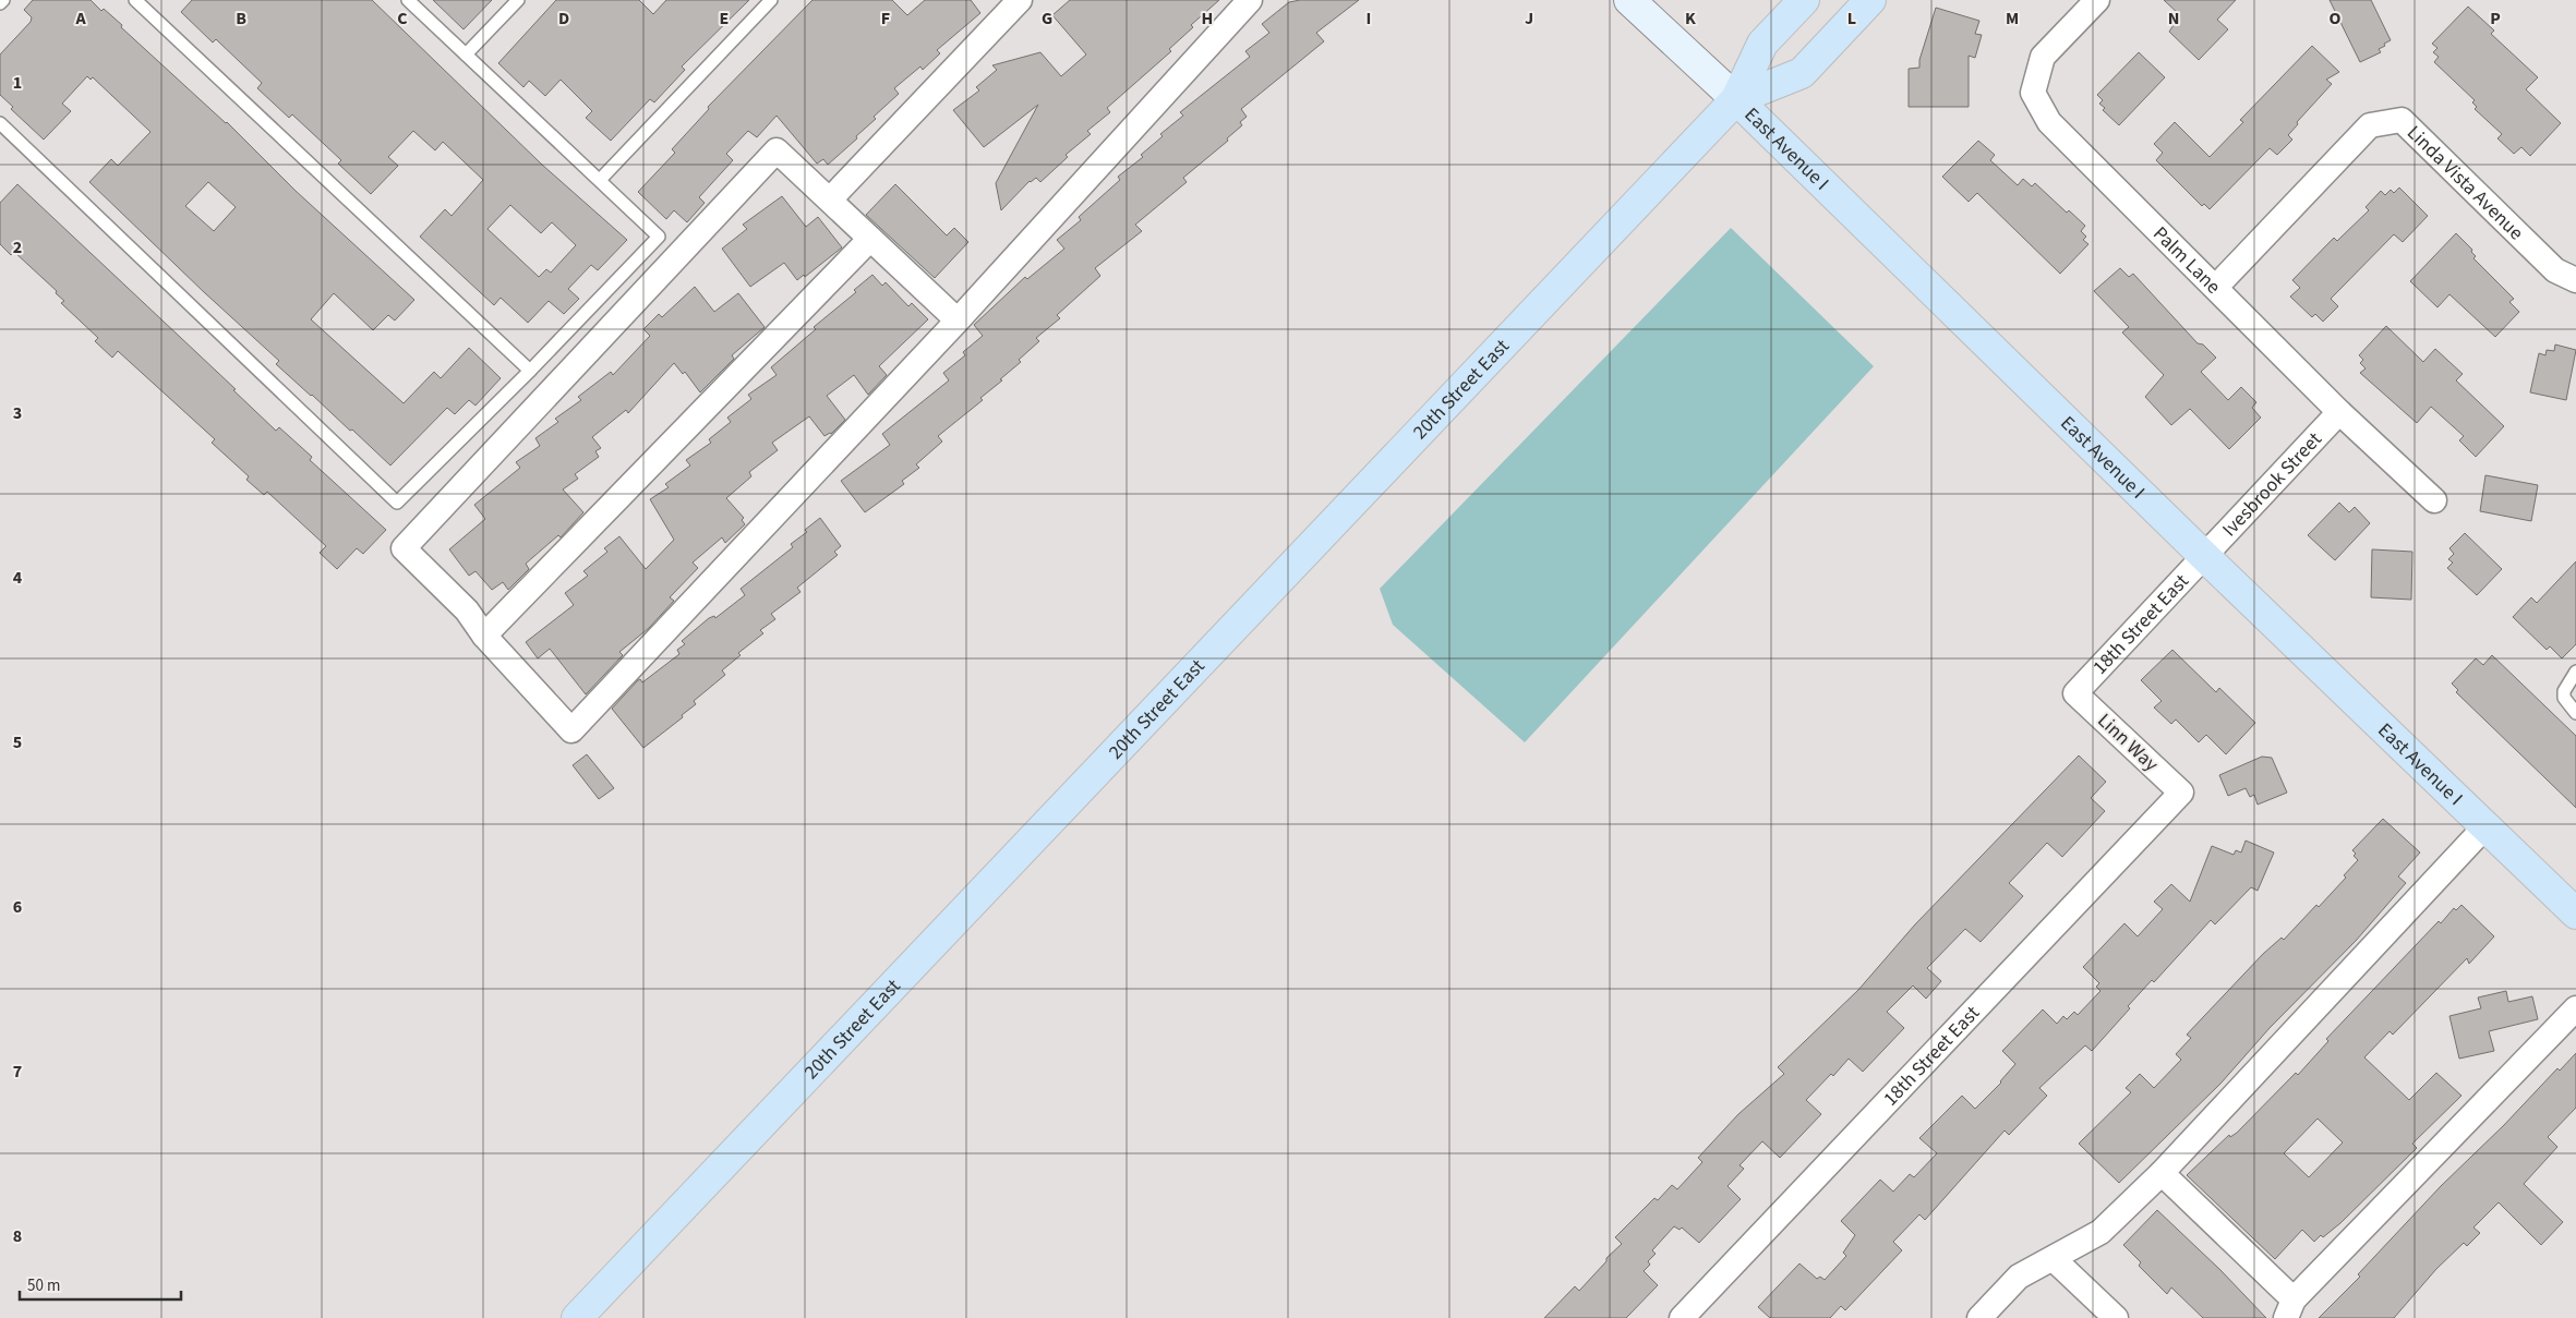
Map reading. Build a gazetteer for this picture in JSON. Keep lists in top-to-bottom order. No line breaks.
{"streets":{"main road":["East Avenue I","20th Street East"],"street":["Linda Vista Avenue","Palm Lane","Ivesbrook Street","18th Street East","Linn Way"]},"crossings":[["East Avenue I","20th Street East"],["East Avenue I","Ivesbrook Street"],["East Avenue I","18th Street East"],["Linda Vista Avenue","Palm Lane"],["Palm Lane","Ivesbrook Street"],["Ivesbrook Street","18th Street East"],["18th Street East","Linn Way"]],"scale_bar":"50 m","grid":{"columns":["A","B","C","D","E","F","G","H","I","J","K","L","M","N","O","P"],"rows":["1","2","3","4","5","6","7","8"]}}
